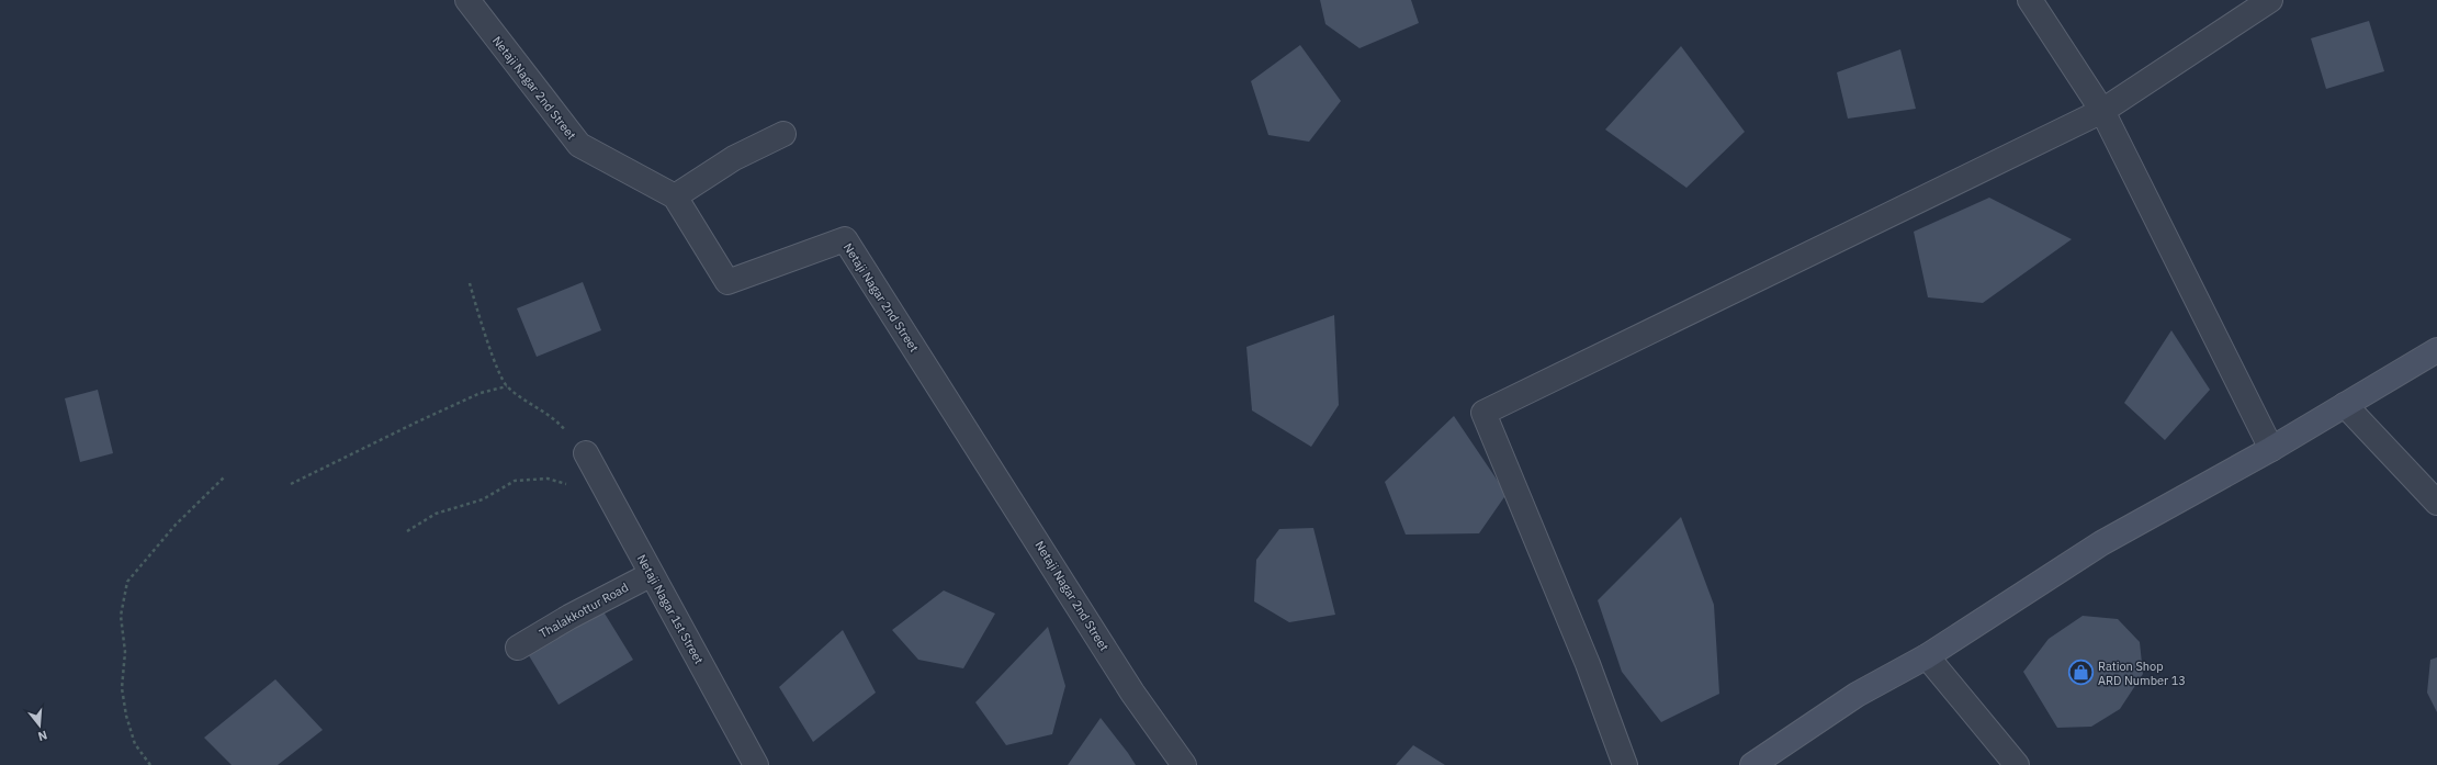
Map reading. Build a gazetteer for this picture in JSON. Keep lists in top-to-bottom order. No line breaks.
{"streets":{"street":["Netaji Nagar 2nd Street","Netaji Nagar 1st Street","Thalakkottur Road"]},"crossings":[["Netaji Nagar 1st Street","Thalakkottur Road"]],"places":{"shop":["Ration Shop ARD Number 13"]},"north":"bottom"}
